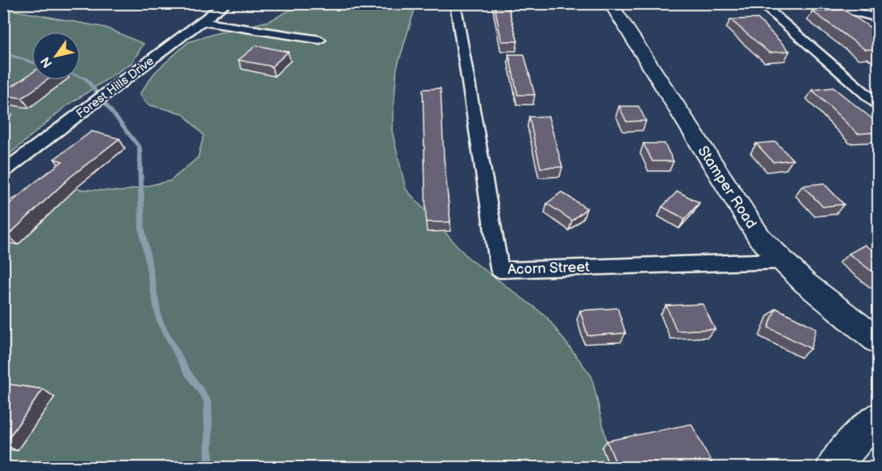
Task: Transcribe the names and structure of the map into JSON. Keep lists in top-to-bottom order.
{
  "streets": {
    "street": ["Forest Hills Drive", "Stamper Road", "Acorn Street"]
  },
  "crossings": [
    ["Stamper Road", "Acorn Street"]
  ],
  "north": "bottom left"
}
